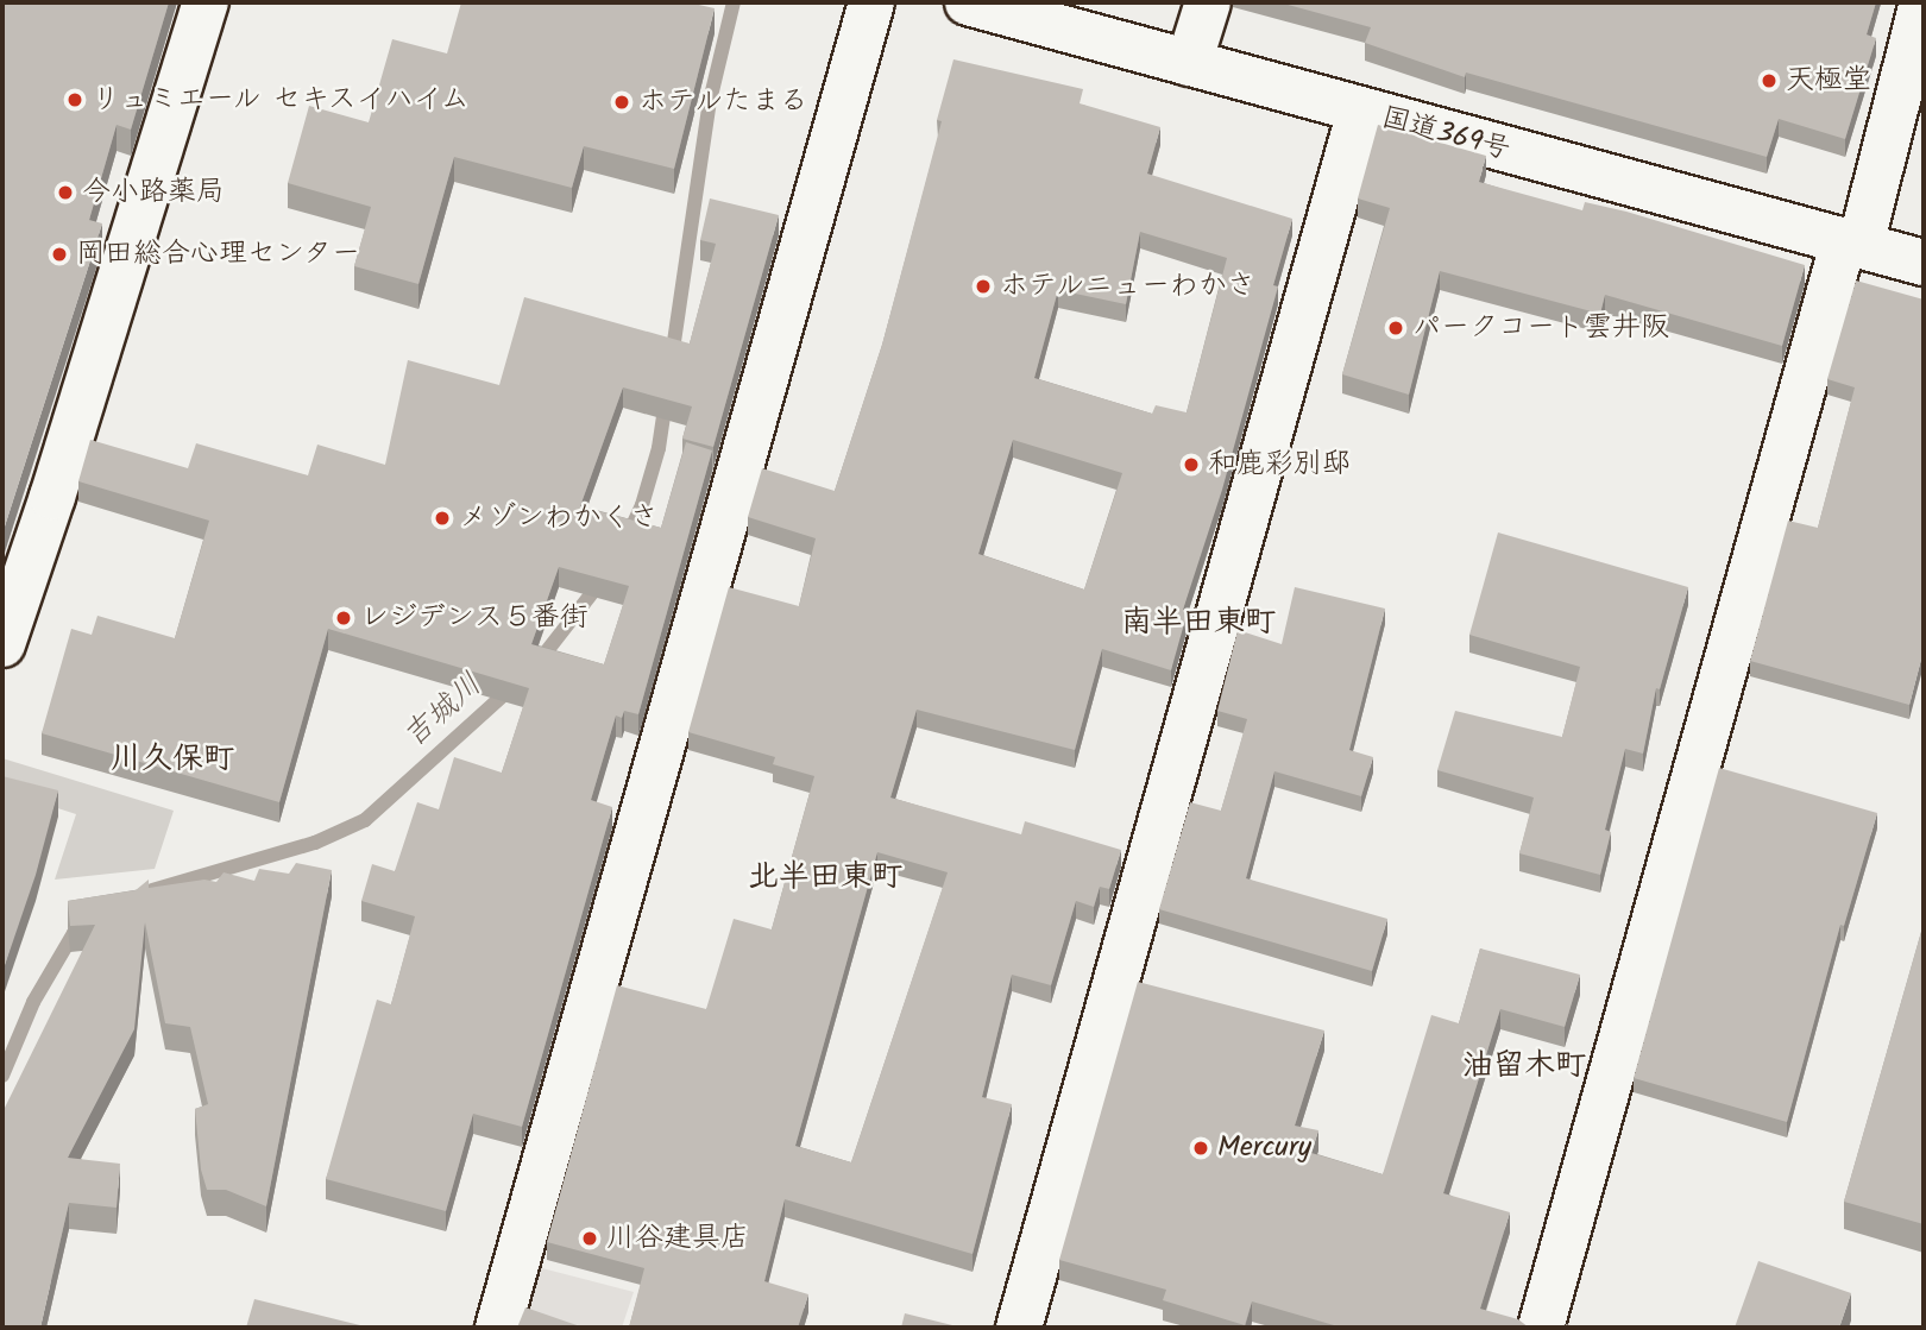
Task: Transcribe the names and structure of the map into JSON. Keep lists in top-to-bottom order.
{
  "streets": {
    "main road": ["国道369号"]
  },
  "districts": [
    "南半田東町",
    "川久保町",
    "北半田東町",
    "油留木町"
  ],
  "water": ["吉城川"],
  "places": [
    "天極堂",
    "リュミエール セキスイハイム",
    "ホテルたまる",
    "今小路薬局",
    "岡田総合心理センター",
    "ホテルニューわかさ",
    "パークコート雲井阪",
    "和鹿彩別邸",
    "メゾンわかくさ",
    "レジデンス５番街",
    "Mercury",
    "川谷建具店"
  ]
}
